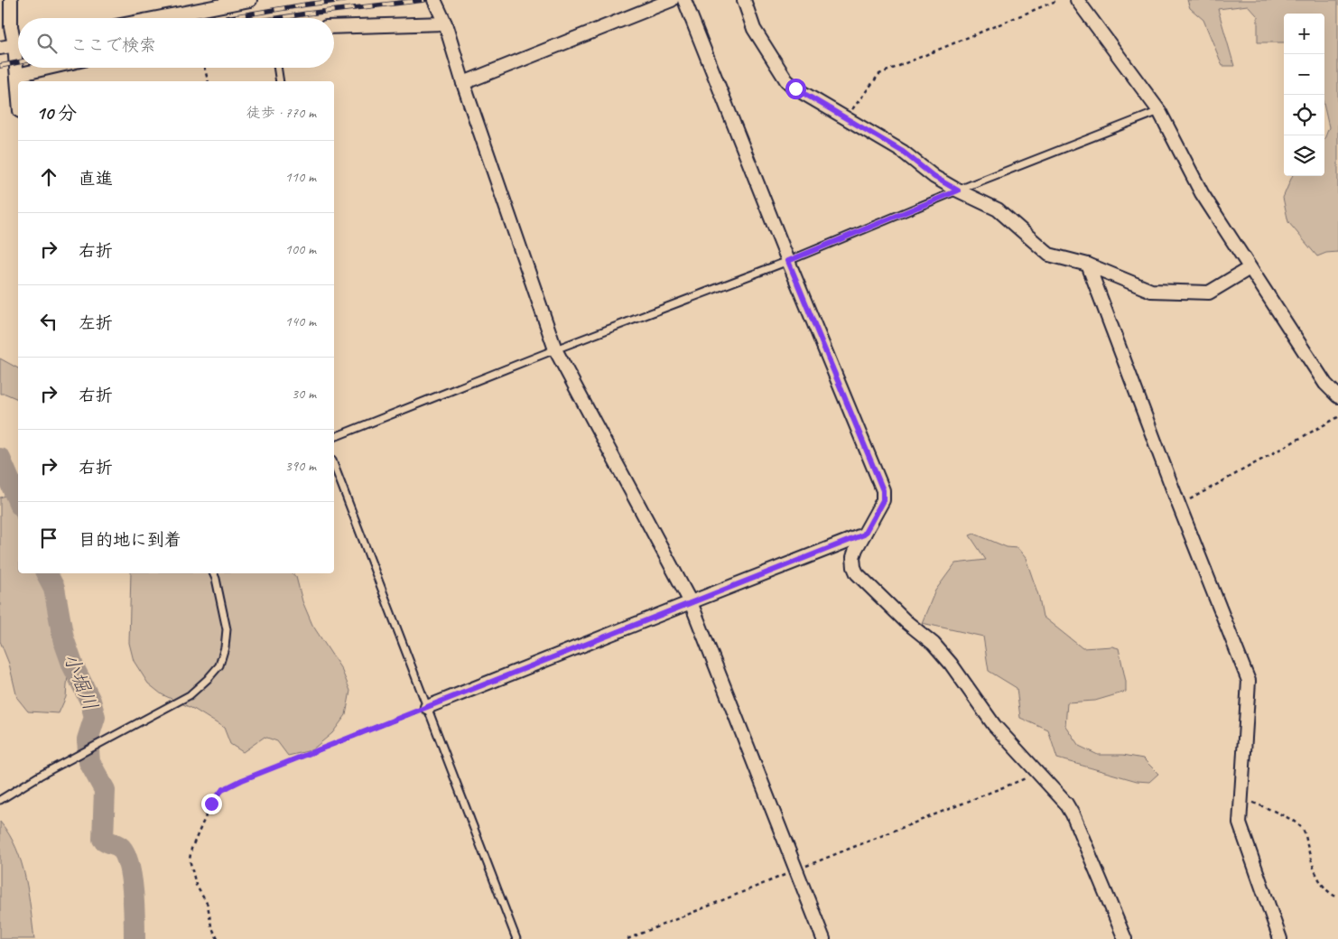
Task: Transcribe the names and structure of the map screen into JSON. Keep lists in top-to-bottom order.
{
  "water": ["小堀川"],
  "page": {
    "map_buttons": ["+", "−"],
    "search": "ここで検索",
    "heading": ["10 分", "徒歩 · 770 m"],
    "list": [
      ["直進", "110 m"],
      ["右折", "100 m"],
      ["左折", "140 m"],
      ["右折", "30 m"],
      ["右折", "390 m"],
      "目的地に到着"
    ]
  }
}
